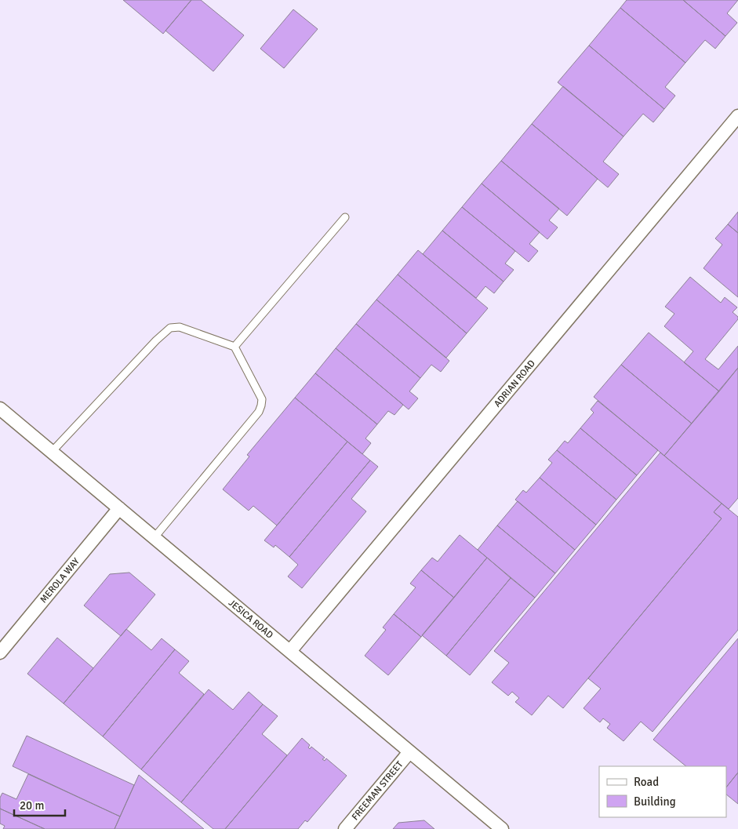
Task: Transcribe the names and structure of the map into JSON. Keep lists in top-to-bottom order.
{
  "streets": {
    "street": [
      "ADRIAN ROAD",
      "MEROLA WAY",
      "JESICA ROAD",
      "FREEMAN STREET"
    ]
  },
  "crossings": [
    ["ADRIAN ROAD", "JESICA ROAD"],
    ["MEROLA WAY", "JESICA ROAD"],
    ["JESICA ROAD", "FREEMAN STREET"]
  ],
  "legend": ["Road", "Building"],
  "scale_bar": "20 m"
}
